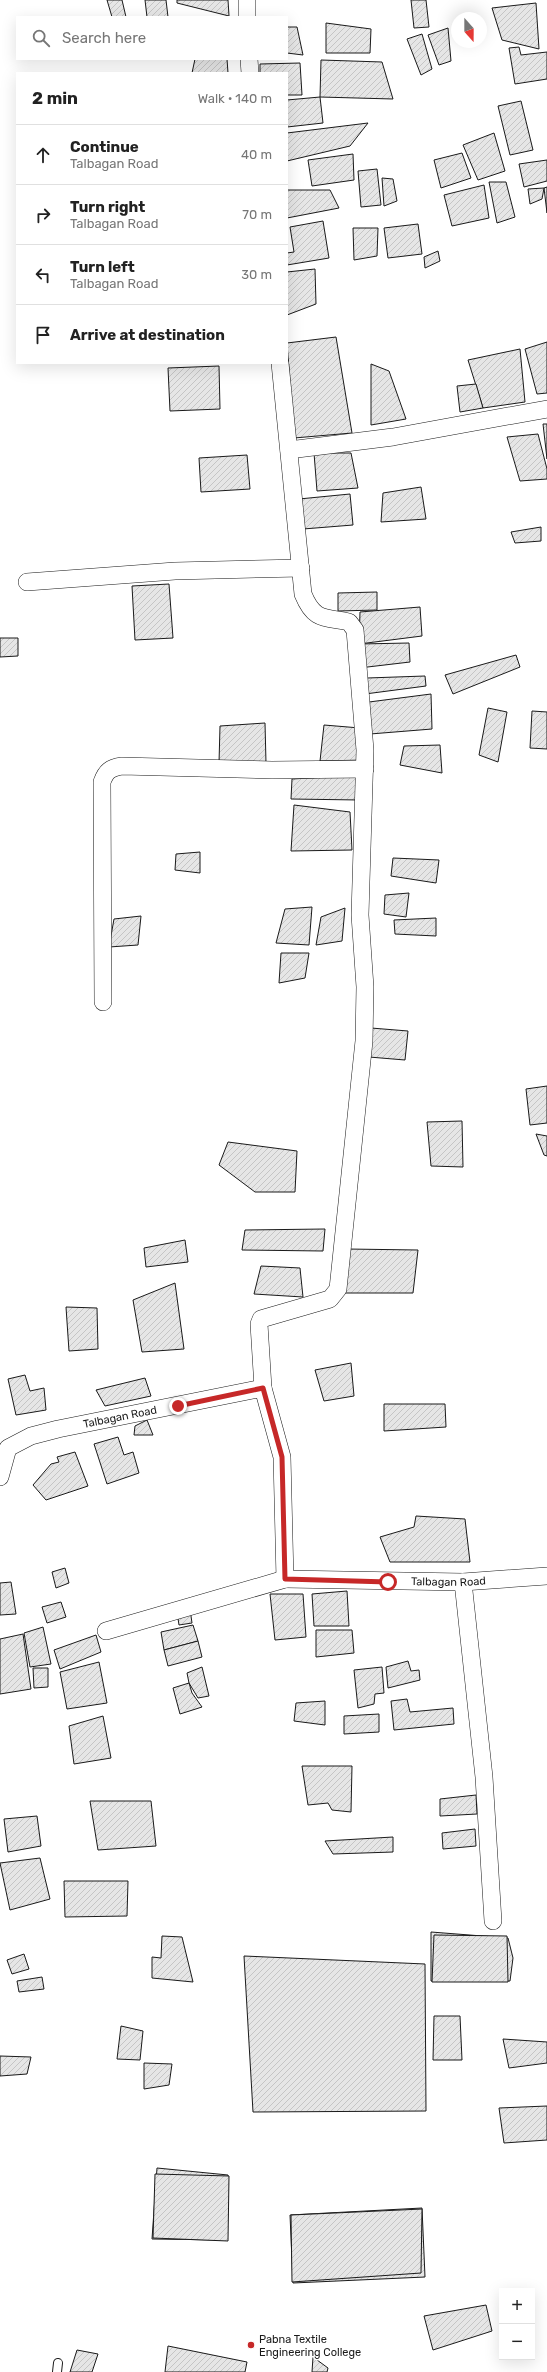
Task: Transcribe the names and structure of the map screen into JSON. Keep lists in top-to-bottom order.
{
  "streets": {
    "street": ["Talbagan Road"]
  },
  "places": ["Pabna Textile Engineering College"],
  "north": "bottom",
  "page": {
    "search": "Search here",
    "heading": ["2 min", "Walk · 140 m"],
    "list": [
      ["Continue", "Talbagan Road", "40 m"],
      ["Turn right", "Talbagan Road", "70 m"],
      ["Turn left", "Talbagan Road", "30 m"],
      "Arrive at destination"
    ],
    "map_buttons": ["+", "−"]
  }
}
